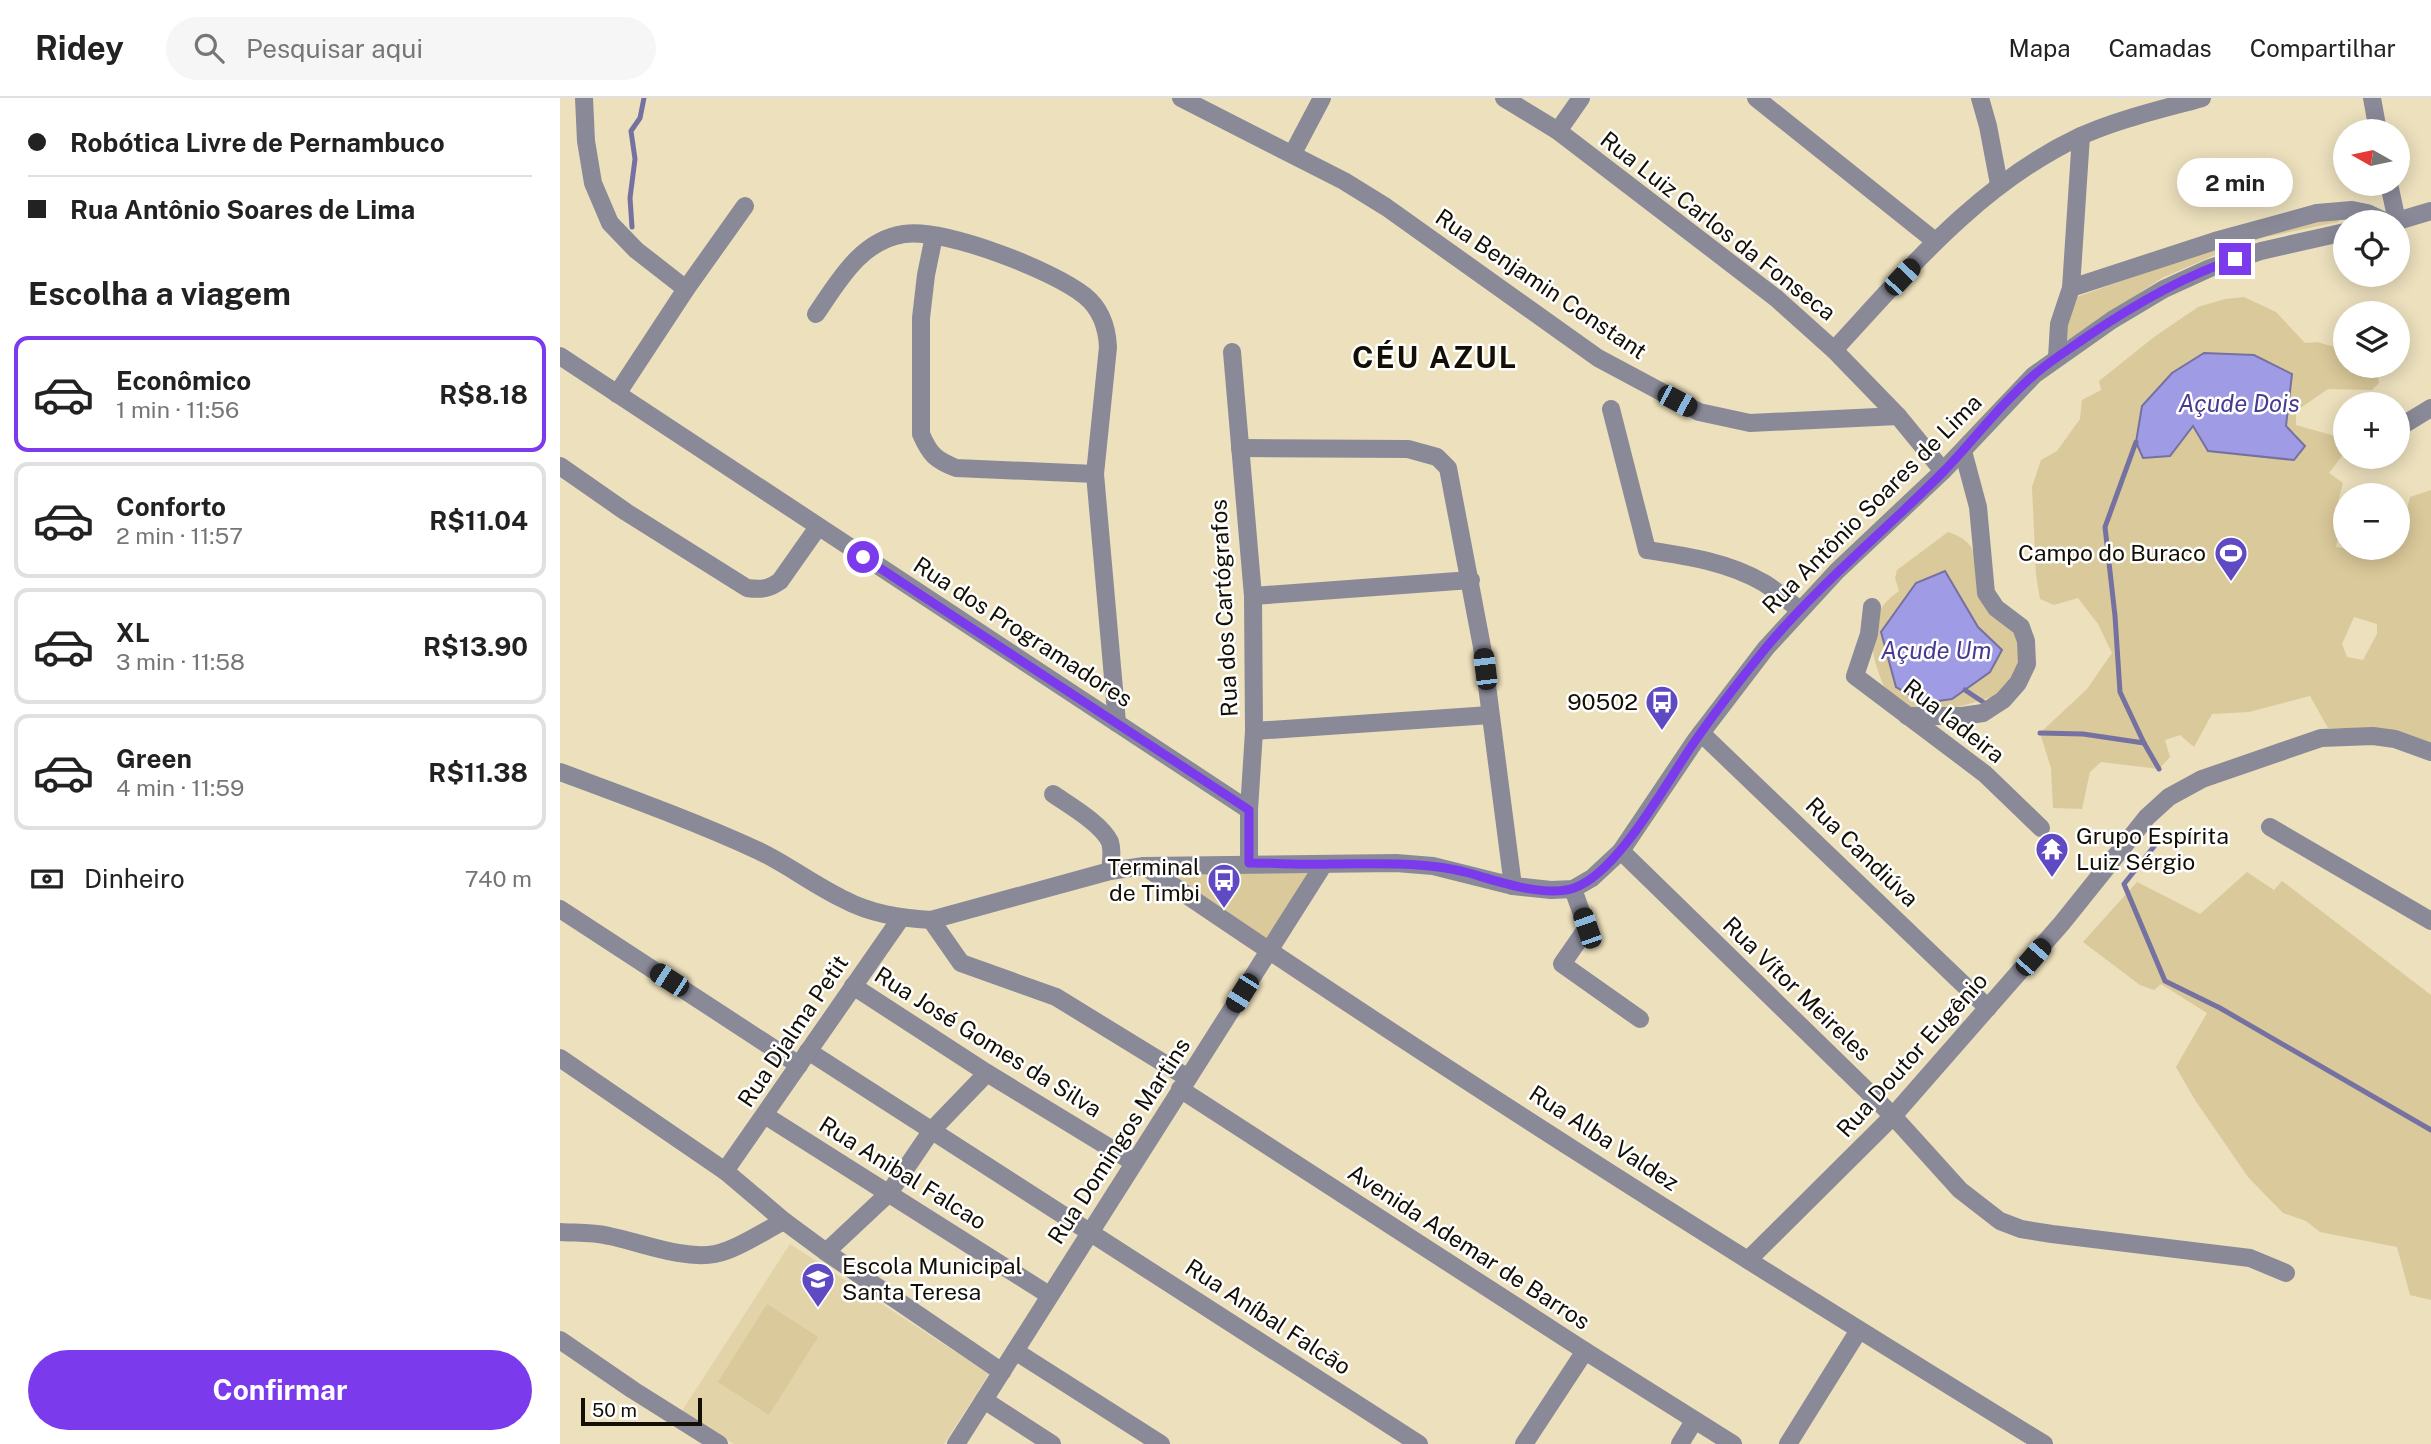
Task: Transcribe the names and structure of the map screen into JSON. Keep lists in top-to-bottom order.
{
  "streets": {
    "street": [
      "Rua Luiz Carlos da Fonseca",
      "Rua Benjamin Constant",
      "Rua Antônio Soares de Lima",
      "Rua dos Cartógrafos",
      "Rua dos Programadores",
      "Rua ladeira",
      "Rua Candiúva",
      "Rua Vítor Meireles",
      "Rua Djalma Petit",
      "Rua José Gomes da Silva",
      "Rua Doutor Eugênio",
      "Rua Alba Valdez",
      "Rua Domingos Martins",
      "Rua Anibal Falcao",
      "Avenida Ademar de Barros",
      "Rua Aníbal Falcão"
    ]
  },
  "crossings": [
    ["Rua Luiz Carlos da Fonseca", "Rua Benjamin Constant"],
    ["Rua Luiz Carlos da Fonseca", "Rua Antônio Soares de Lima"],
    ["Rua Antônio Soares de Lima", "Rua Candiúva"],
    ["Rua Antônio Soares de Lima", "Rua Vítor Meireles"],
    ["Rua dos Cartógrafos", "Rua dos Programadores"],
    ["Rua Candiúva", "Rua Doutor Eugênio"],
    ["Rua Vítor Meireles", "Rua Doutor Eugênio"],
    ["Rua Djalma Petit", "Rua José Gomes da Silva"],
    ["Rua Djalma Petit", "Rua Anibal Falcao"],
    ["Rua Djalma Petit", "Rua Aníbal Falcão"],
    ["Rua José Gomes da Silva", "Rua Domingos Martins"],
    ["Rua Doutor Eugênio", "Rua Alba Valdez"],
    ["Rua Alba Valdez", "Rua Domingos Martins"],
    ["Rua Domingos Martins", "Rua Anibal Falcao"],
    ["Rua Domingos Martins", "Avenida Ademar de Barros"],
    ["Rua Domingos Martins", "Rua Aníbal Falcão"]
  ],
  "districts": ["CÉU AZUL"],
  "water": ["Açude Dois", "Açude Um"],
  "places": {
    "sports": ["Campo do Buraco"],
    "bus stop": ["90502", "Terminal de Timbi"],
    "temple": ["Grupo Espírita Luiz Sérgio"],
    "school or university": ["Escola Municipal Santa Teresa"]
  },
  "scale_bar": "50 m",
  "north": "left",
  "page": {
    "header": "Ridey",
    "search": "Pesquisar aqui",
    "nav": ["Mapa", "Camadas", "Compartilhar"],
    "banner": ["Robótica Livre de Pernambuco", "Rua Antônio Soares de Lima"],
    "map_buttons": ["+", "−"],
    "bubble": "2 min",
    "heading": "Escolha a viagem",
    "list": [
      {
        "name": "Econômico",
        "note": "1 min · 11:56",
        "value": "R$8.18"
      },
      {
        "name": "Conforto",
        "note": "2 min · 11:57",
        "value": "R$11.04"
      },
      {
        "name": "XL",
        "note": "3 min · 11:58",
        "value": "R$13.90"
      },
      {
        "name": "Green",
        "note": "4 min · 11:59",
        "value": "R$11.38"
      }
    ],
    "pay": ["Dinheiro", "740 m"],
    "buttons": "Confirmar",
    "scale": "50 m"
  }
}
